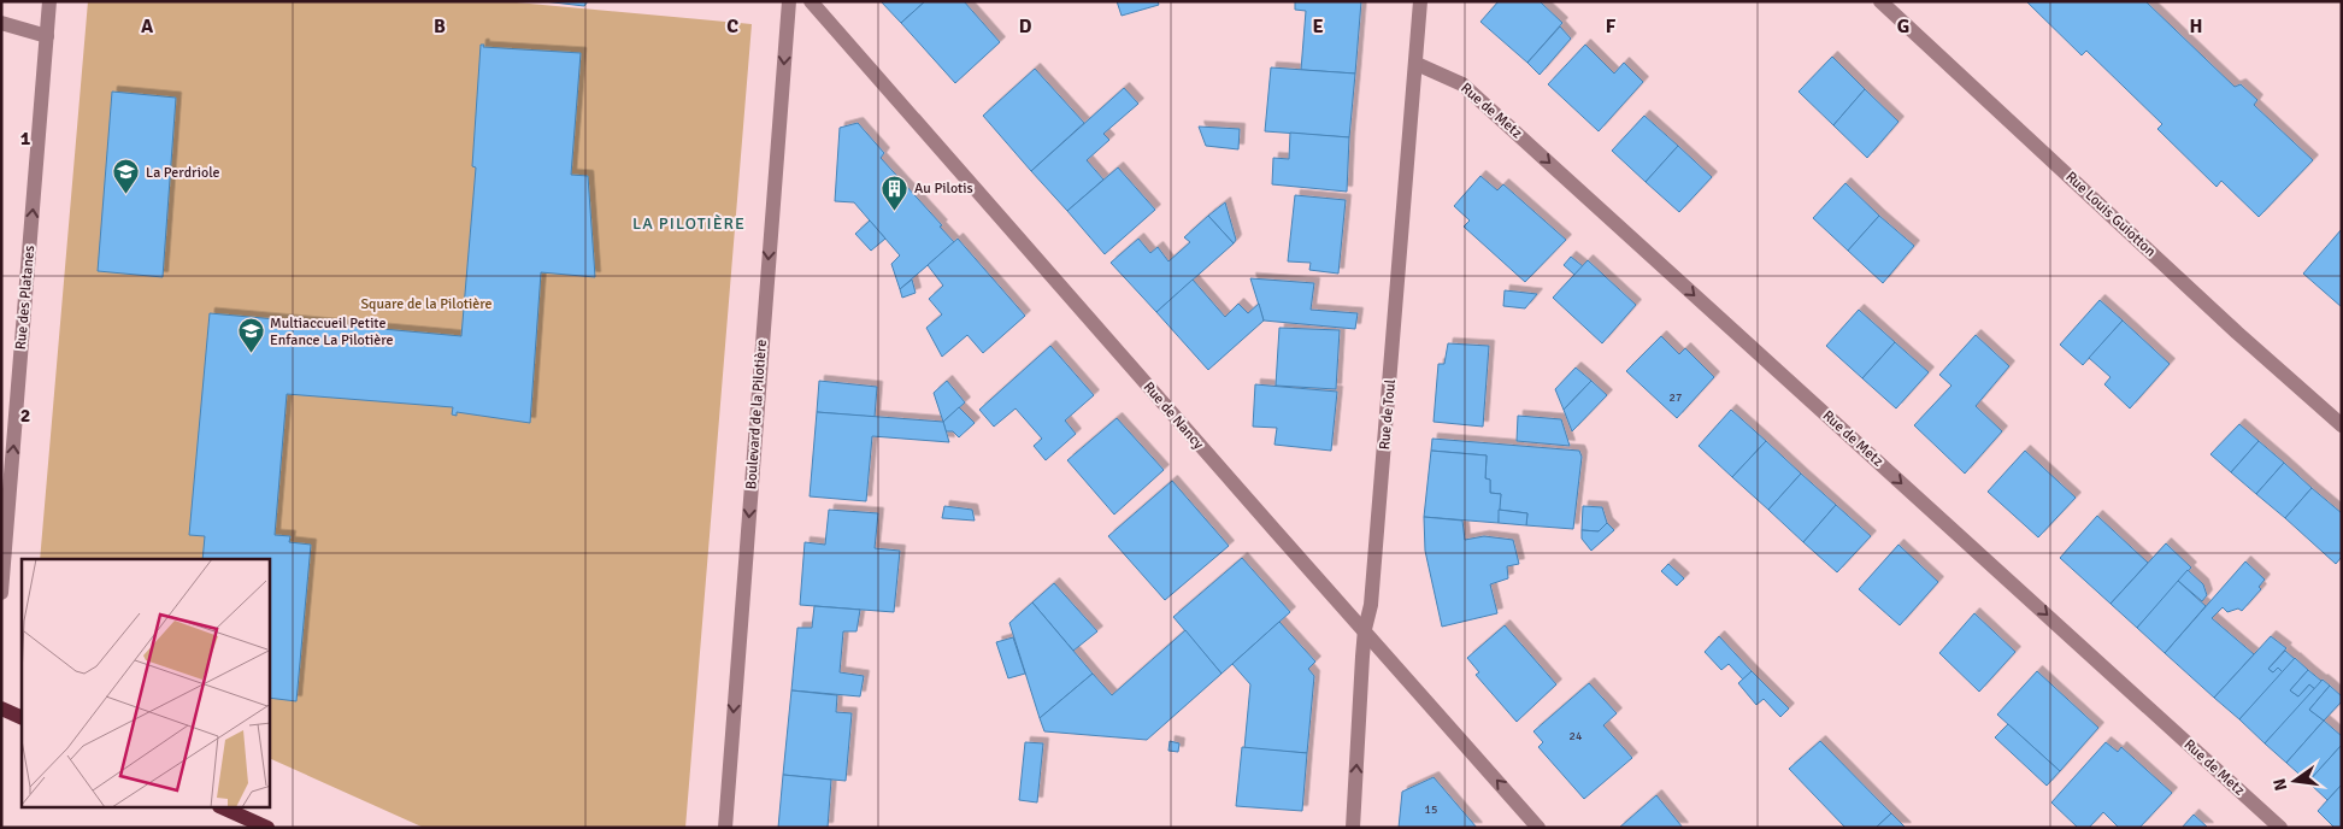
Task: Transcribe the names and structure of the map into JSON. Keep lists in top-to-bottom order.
{
  "streets": {
    "street": [
      "Rue de Metz",
      "Rue Louis Guiotton",
      "Rue des Platanes",
      "Boulevard de la Pilotière",
      "Rue de Toul",
      "Rue de Nancy"
    ]
  },
  "crossings": [
    ["Rue de Metz", "Rue de Toul"],
    ["Rue de Toul", "Rue de Nancy"]
  ],
  "one_way": ["Rue de Metz", "Rue des Platanes", "Boulevard de la Pilotière"],
  "districts": ["LA PILOTIÈRE"],
  "parks": ["Square de la Pilotière"],
  "places": {
    "school or university": ["La Perdriole", "Multiaccueil Petite Enfance La Pilotière"],
    "building": ["Au Pilotis"]
  },
  "house_numbers": ["27", "24", "15"],
  "north": "left",
  "grid": {
    "columns": [
      "A",
      "B",
      "C",
      "D",
      "E",
      "F",
      "G",
      "H"
    ],
    "rows": ["1", "2"]
  }
}
